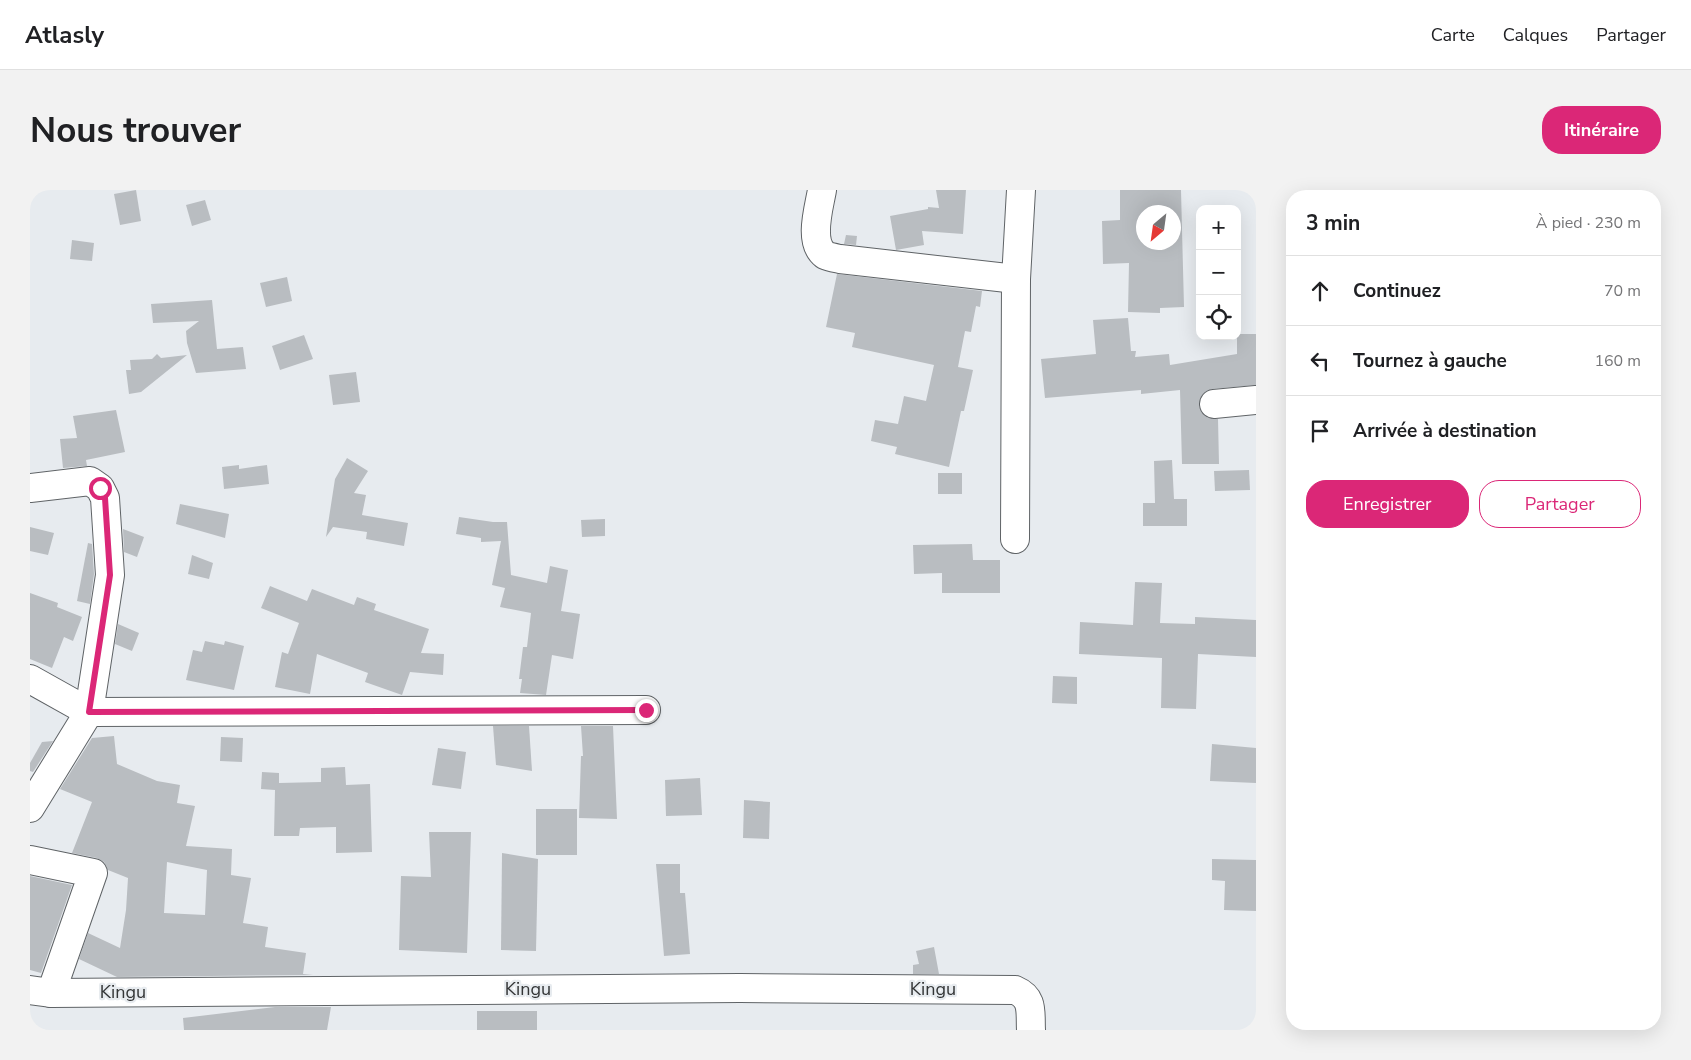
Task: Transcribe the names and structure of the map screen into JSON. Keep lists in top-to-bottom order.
{
  "streets": {
    "street": ["Kingu"]
  },
  "north": "bottom left",
  "page": {
    "header": "Atlasly",
    "nav": ["Carte", "Calques", "Partager"],
    "buttons": [
      "Itinéraire",
      ["Enregistrer", "Partager"]
    ],
    "title": "Nous trouver",
    "heading": ["3 min", "À pied · 230 m"],
    "map_buttons": ["+", "−"],
    "list": [
      ["Continuez", "70 m"],
      ["Tournez à gauche", "160 m"],
      "Arrivée à destination"
    ]
  }
}
